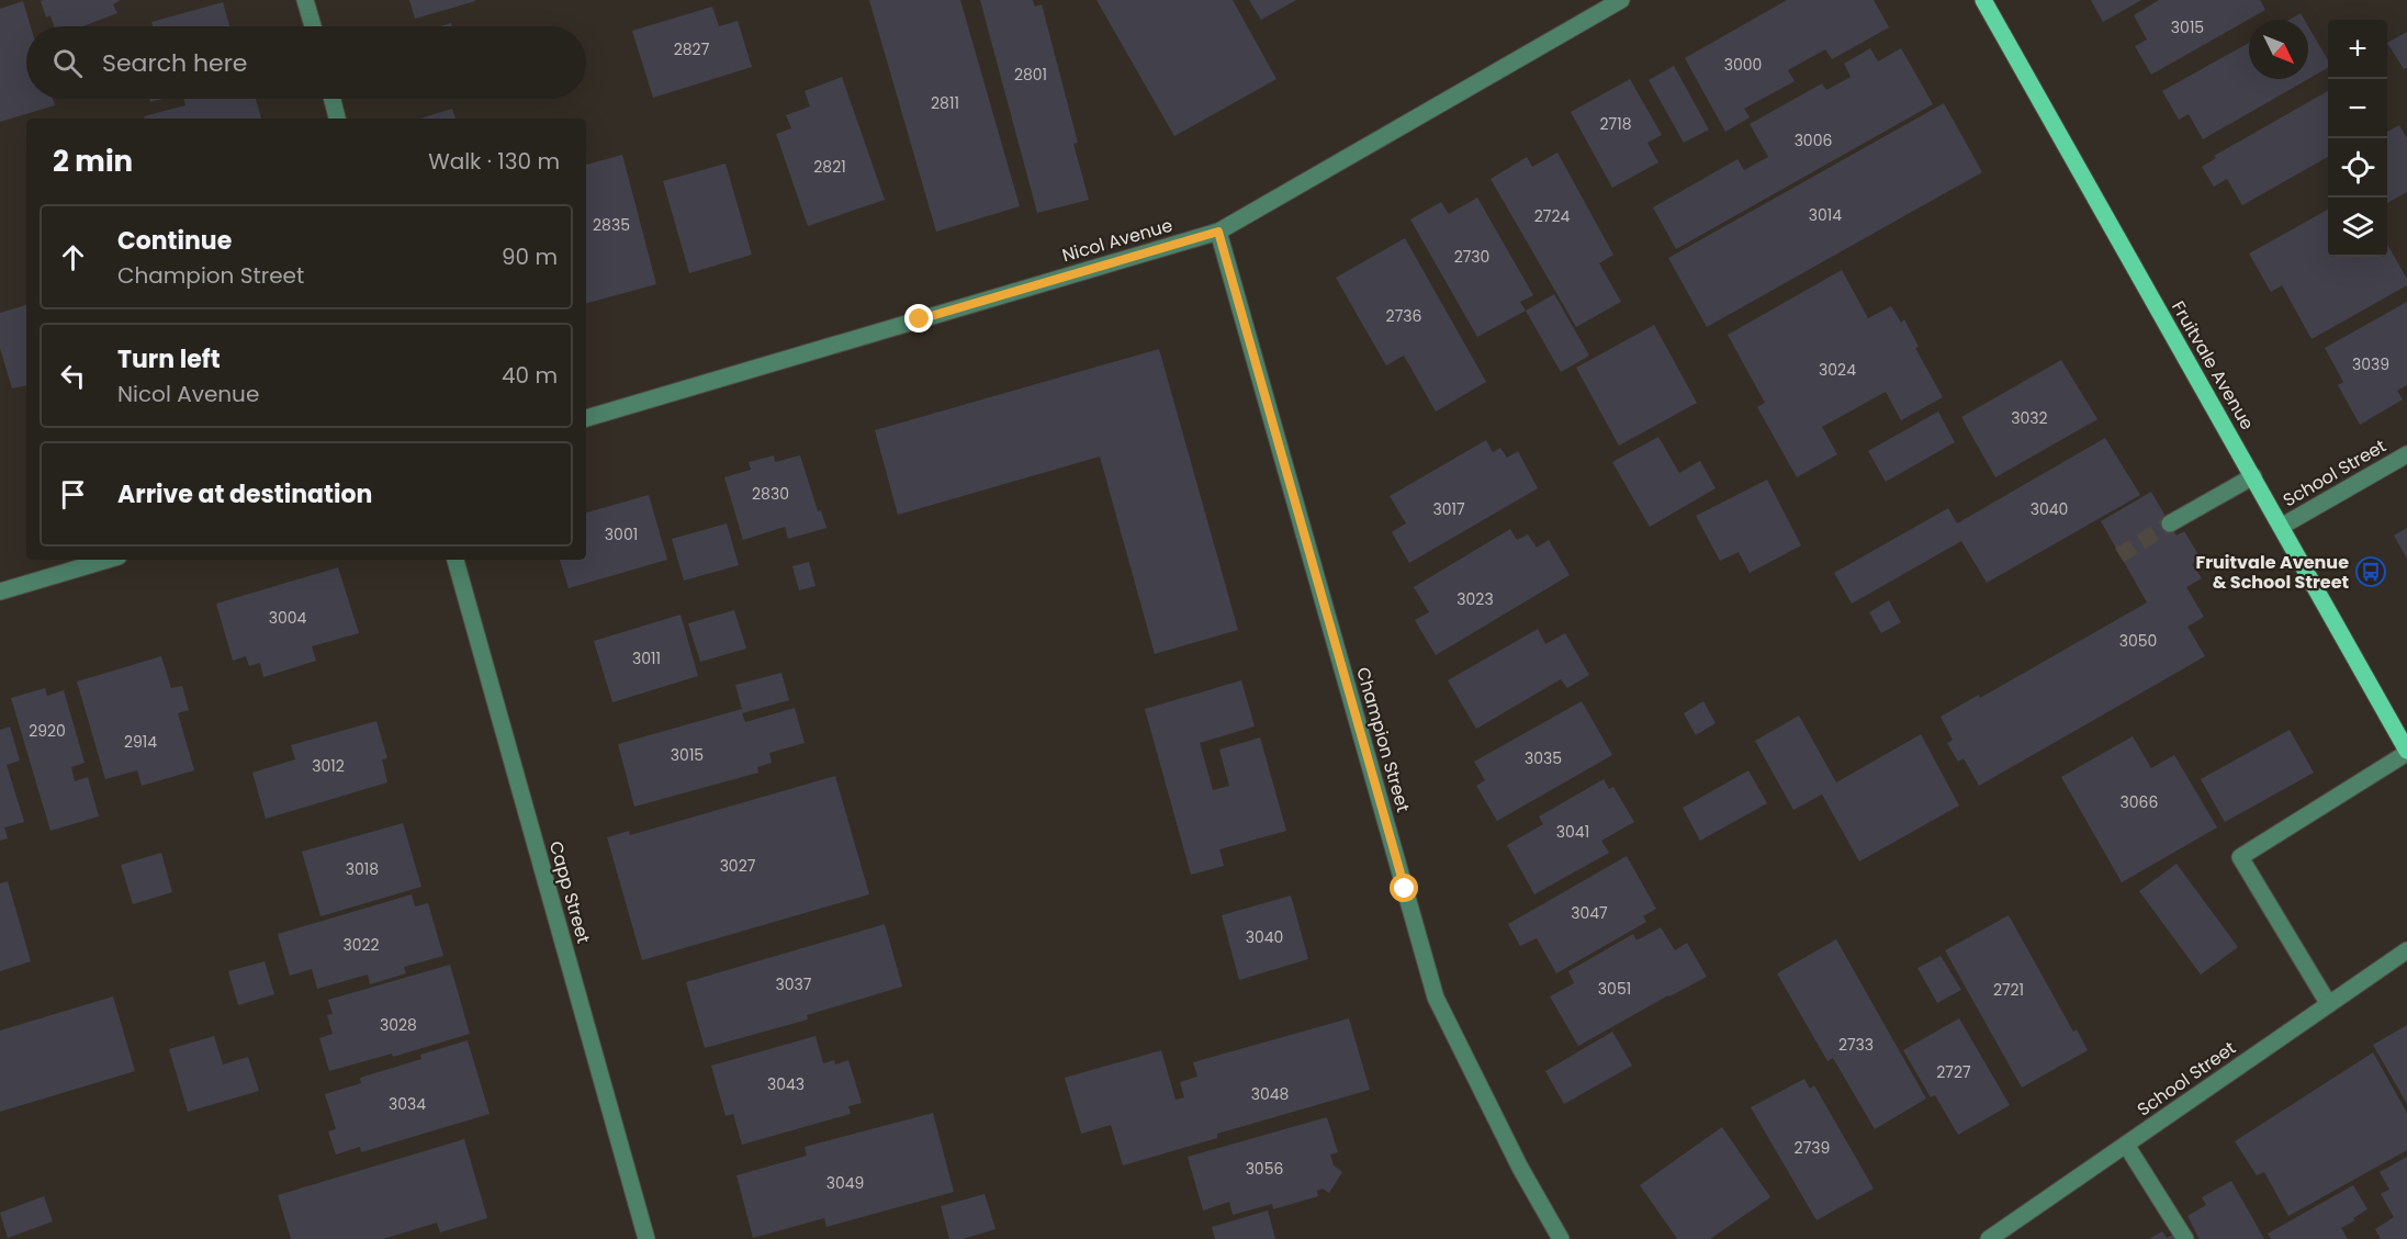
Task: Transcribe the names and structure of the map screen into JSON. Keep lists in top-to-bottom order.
{
  "streets": {
    "main road": ["Fruitvale Avenue"],
    "street": [
      "Nicol Avenue",
      "School Street",
      "Champion Street",
      "Capp Street"
    ]
  },
  "crossings": [
    ["Nicol Avenue", "Champion Street"],
    ["Fruitvale Avenue", "School Street"]
  ],
  "places": {
    "bus stop": ["Fruitvale Avenue & School Street"]
  },
  "house_numbers": [
    "3015",
    "2827",
    "3000",
    "2801",
    "2811",
    "2718",
    "3006",
    "2821",
    "3014",
    "2724",
    "2835",
    "2730",
    "2736",
    "3039",
    "3024",
    "3032",
    "2830",
    "3017",
    "3040",
    "3001",
    "3023",
    "3004",
    "3050",
    "3011",
    "2920",
    "2914",
    "3015",
    "3035",
    "3012",
    "3066",
    "3041",
    "3027",
    "3018",
    "3047",
    "3040",
    "3022",
    "3037",
    "3051",
    "2721",
    "3028",
    "2733",
    "2727",
    "3043",
    "3048",
    "3034",
    "2739",
    "3056",
    "3049"
  ],
  "north": "bottom right",
  "page": {
    "map_buttons": ["+", "−"],
    "search": "Search here",
    "heading": ["2 min", "Walk · 130 m"],
    "list": [
      ["Continue", "Champion Street", "90 m"],
      ["Turn left", "Nicol Avenue", "40 m"],
      "Arrive at destination"
    ]
  }
}
